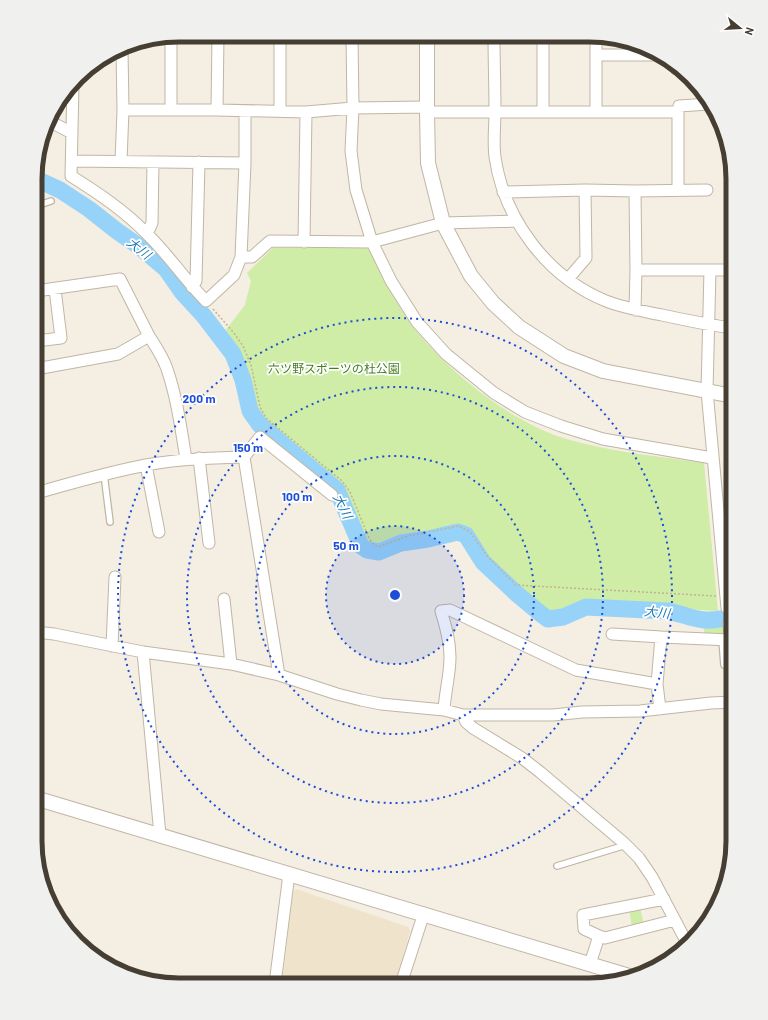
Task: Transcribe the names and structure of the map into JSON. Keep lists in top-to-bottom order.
{
  "water": ["大川"],
  "parks": ["六ツ野スポーツの杜公園"],
  "north": "right",
  "rings": [
    "200 m",
    "150 m",
    "100 m",
    "50 m"
  ]
}
